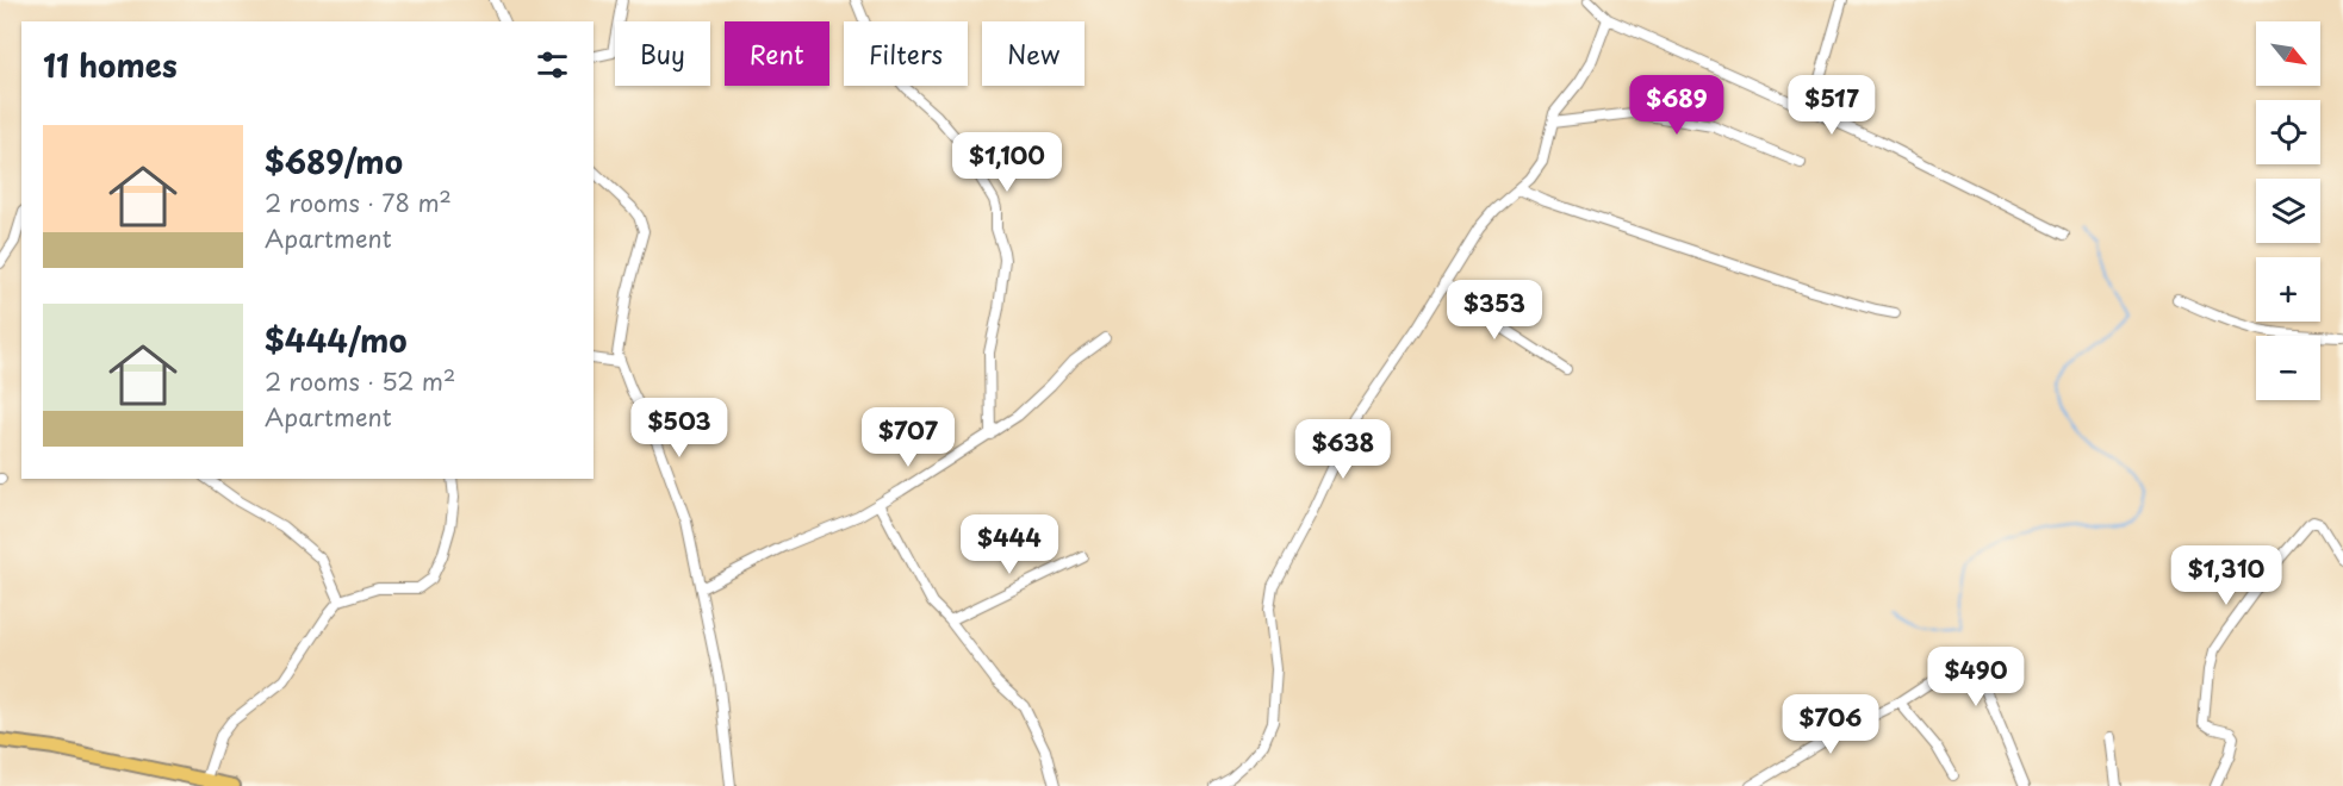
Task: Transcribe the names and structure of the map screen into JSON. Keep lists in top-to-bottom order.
{
  "north": "bottom right",
  "page": {
    "map_buttons": ["+", "−"],
    "chip": [
      "Buy",
      "Rent",
      "Filters",
      "New"
    ],
    "heading": "11 homes",
    "price": [
      "$689",
      "$517",
      "$1,100",
      "$353",
      "$503",
      "$707",
      "$638",
      "$444",
      "$1,310",
      "$490",
      "$706"
    ],
    "list": [
      {
        "name": "$689/mo",
        "note": "2 rooms · 78 m² · Apartment"
      },
      {
        "name": "$444/mo",
        "note": "2 rooms · 52 m² · Apartment"
      }
    ]
  }
}
